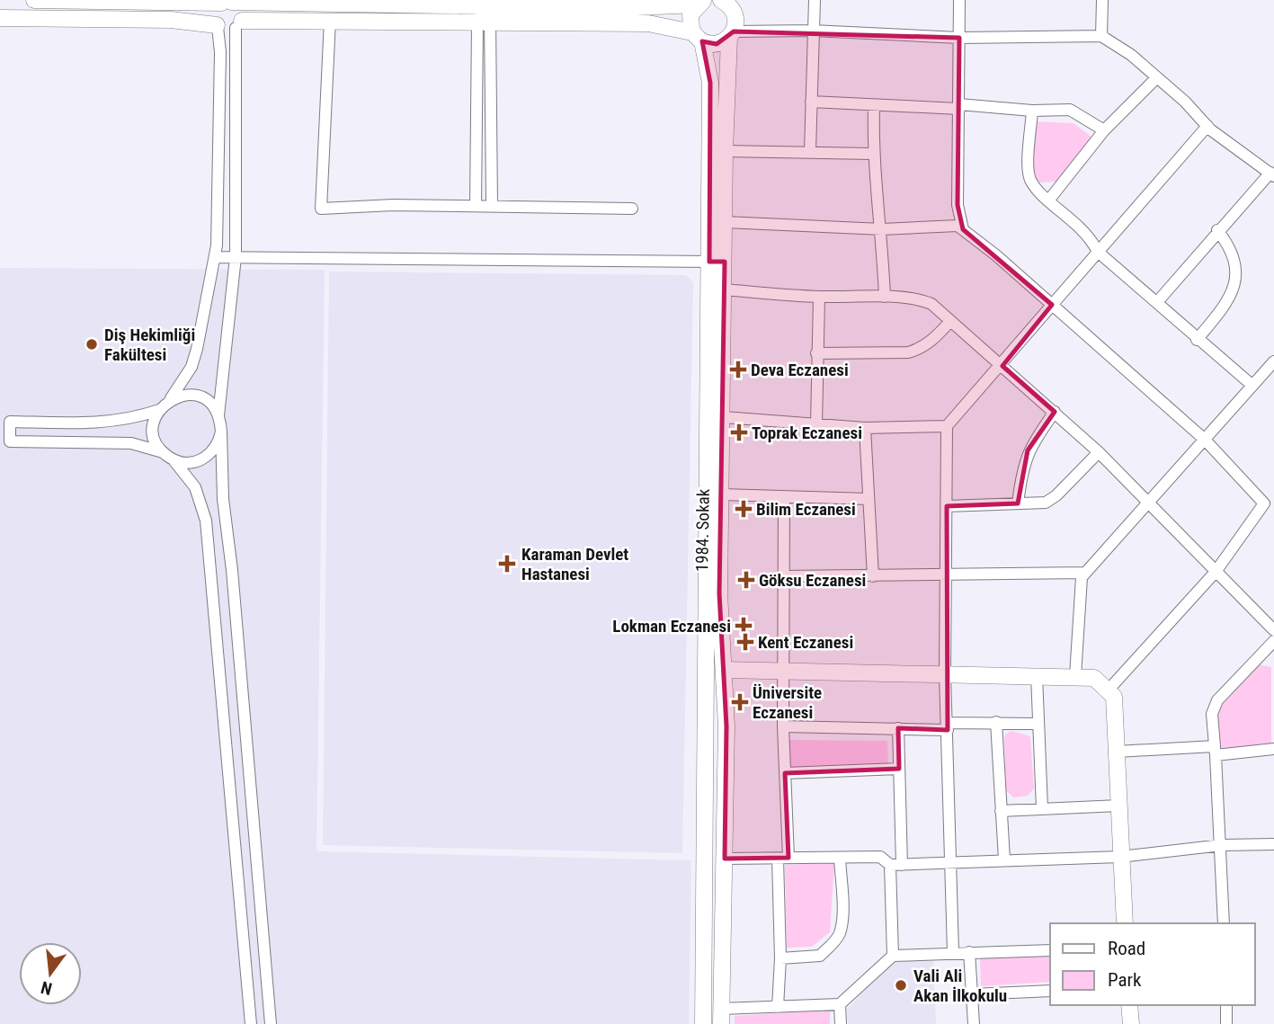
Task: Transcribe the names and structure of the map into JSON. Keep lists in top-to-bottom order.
{
  "streets": {
    "main road": ["1984. Sokak"]
  },
  "places": {
    "other": ["Diş Hekimliği Fakültesi", "Vali Ali Akan İlkokulu"],
    "health": [
      "Deva Eczanesi",
      "Toprak Eczanesi",
      "Bilim Eczanesi",
      "Karaman Devlet Hastanesi",
      "Göksu Eczanesi",
      "Lokman Eczanesi",
      "Kent Eczanesi",
      "Üniversite Eczanesi"
    ]
  },
  "legend": ["Road", "Park"],
  "north": "bottom"
}
